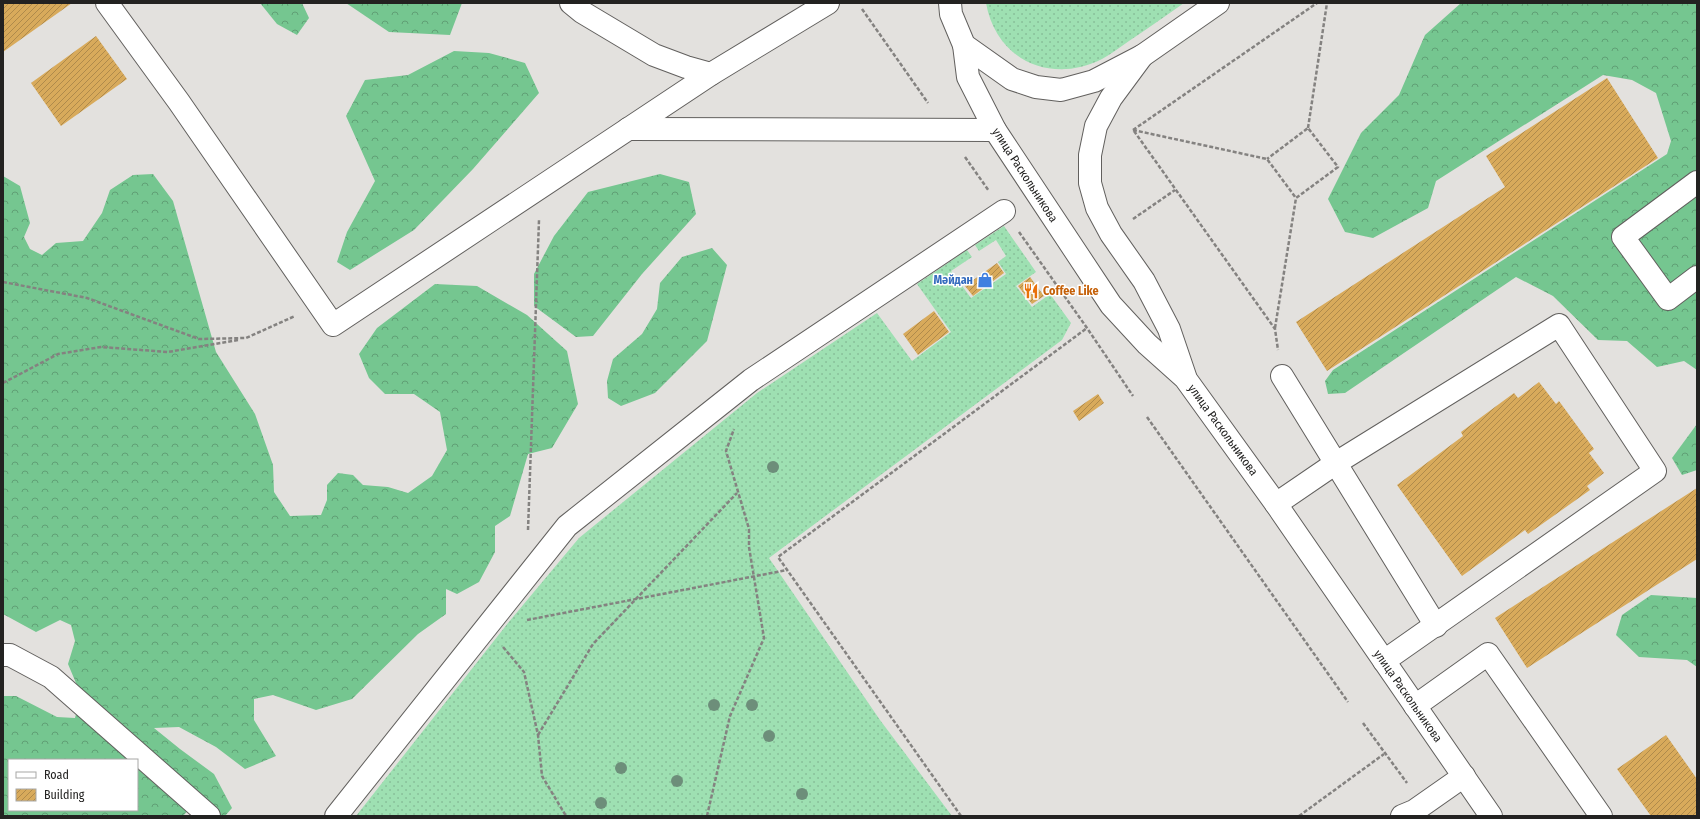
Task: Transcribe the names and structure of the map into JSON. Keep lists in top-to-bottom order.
{
  "streets": {
    "street": ["улица Раскольникова"]
  },
  "places": {
    "shop": ["Мәйдан"],
    "restaurant": ["Coffee Like"]
  },
  "legend": ["Road", "Building"]
}
